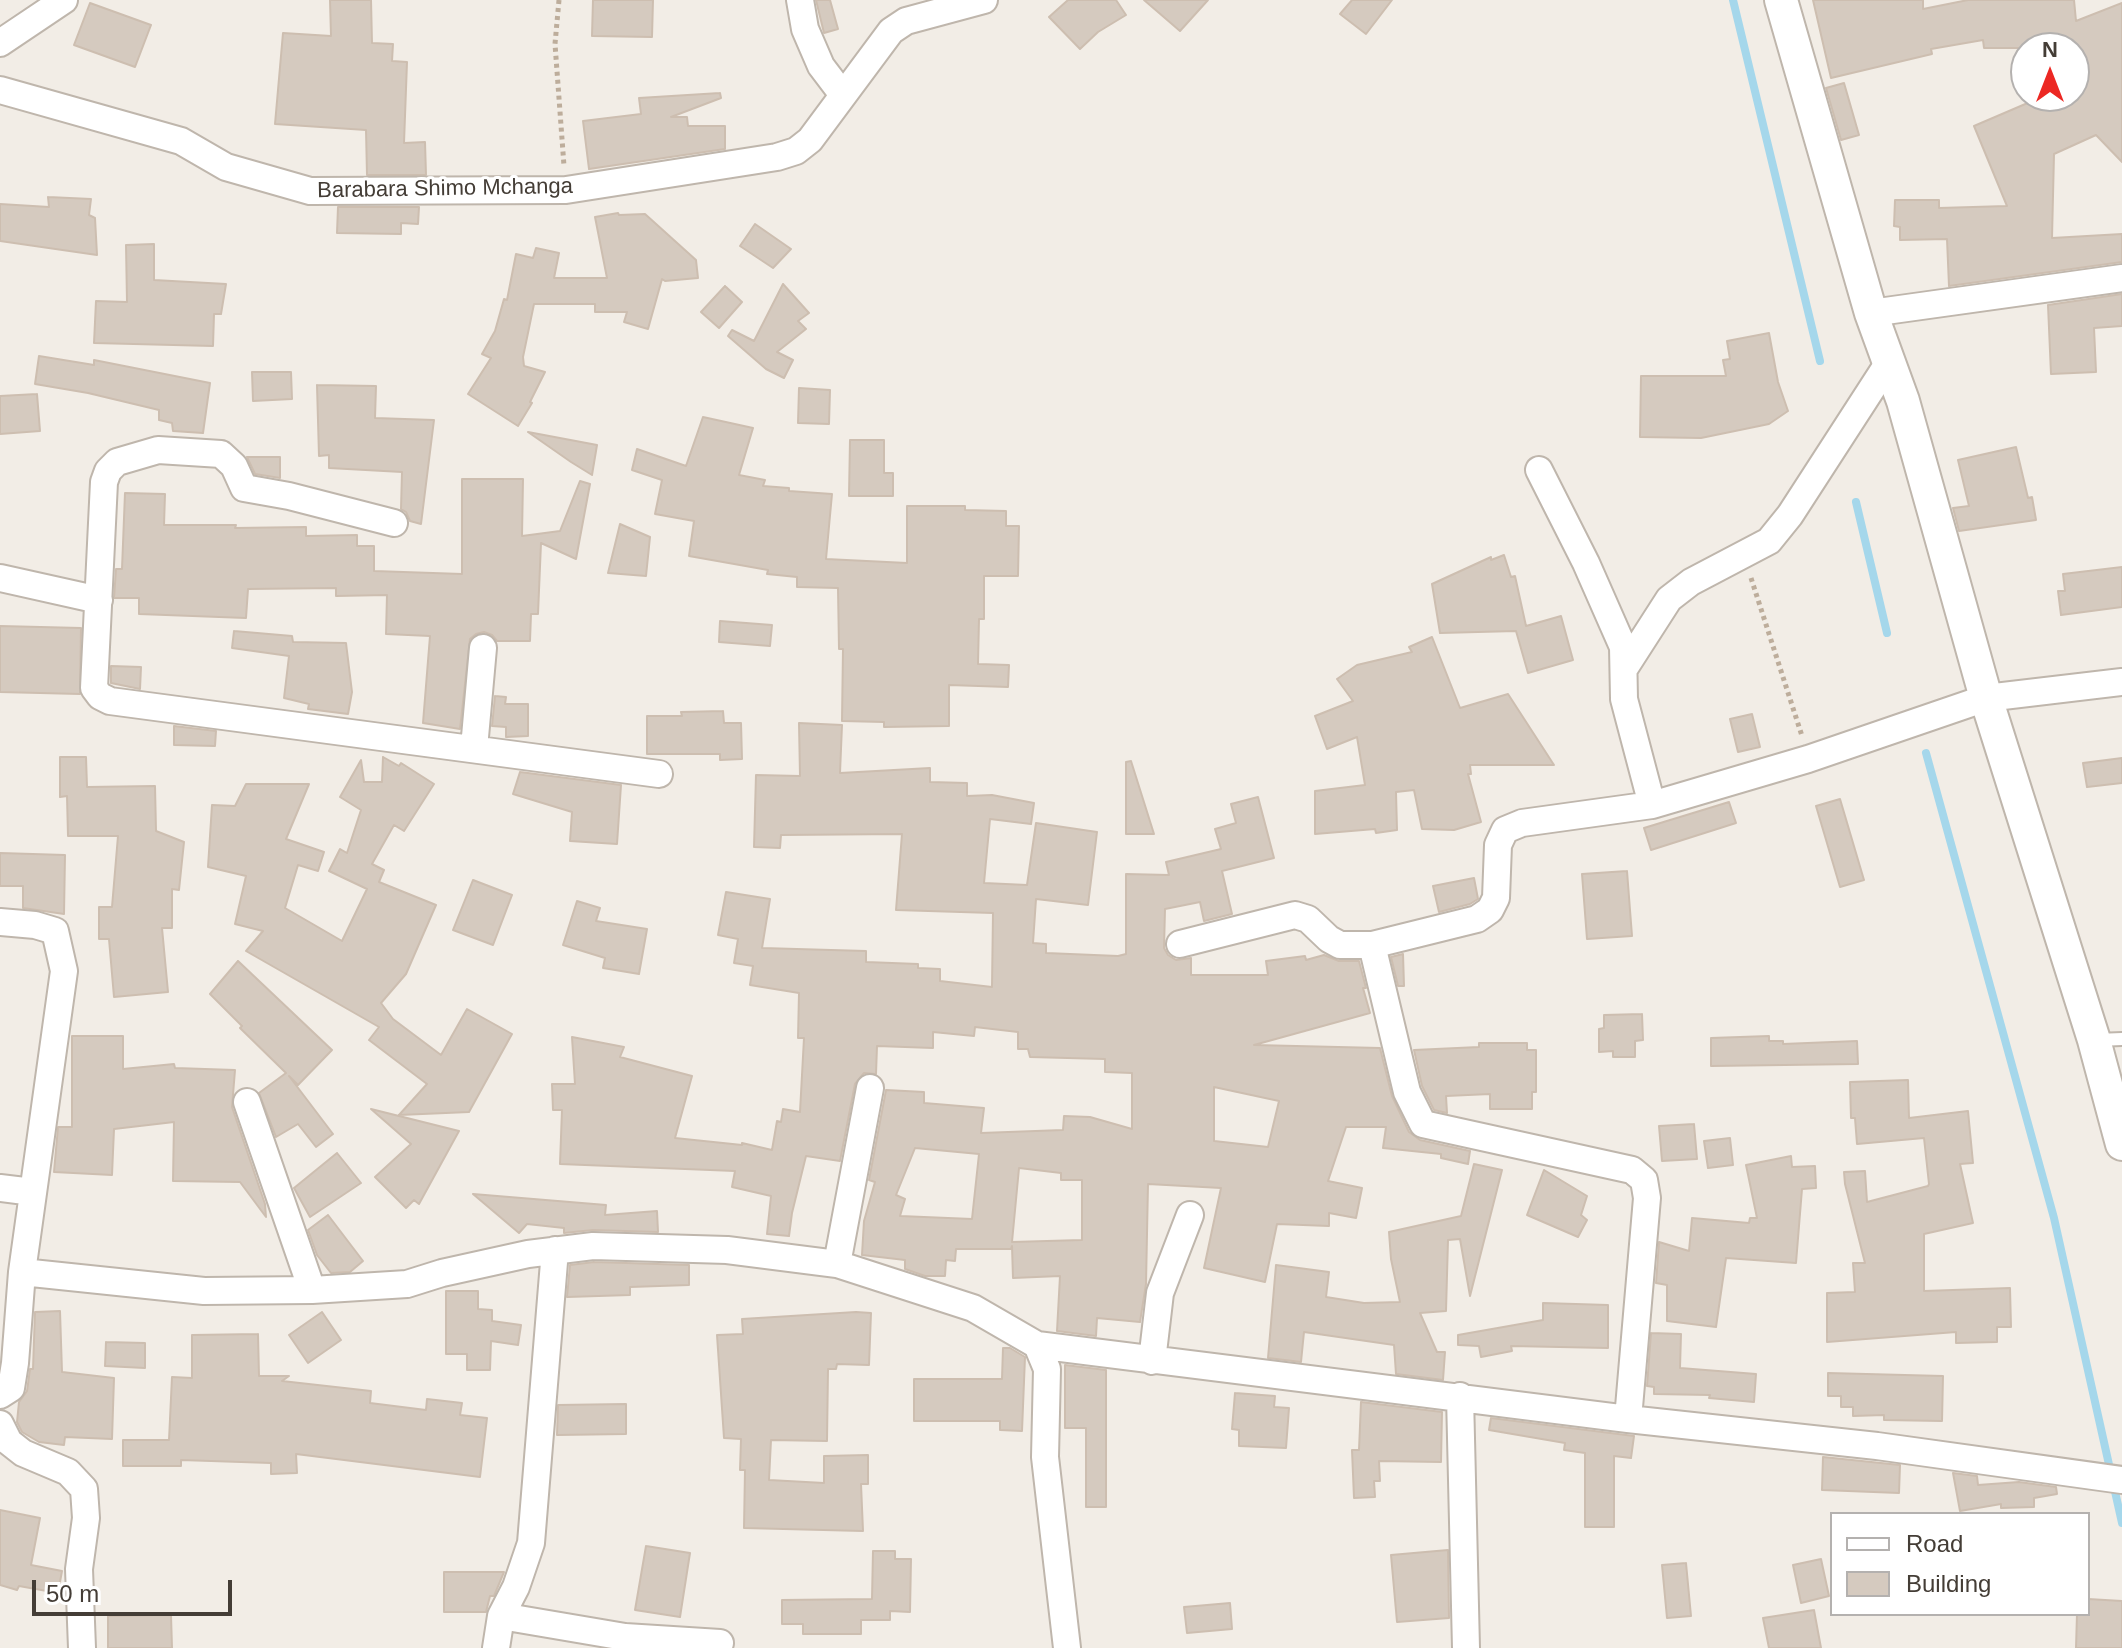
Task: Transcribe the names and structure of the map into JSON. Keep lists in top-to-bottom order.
{
  "streets": {
    "street": ["Barabara Shimo Mchanga"]
  },
  "legend": ["Road", "Building"],
  "scale_bar": "50 m",
  "north": "top"
}
